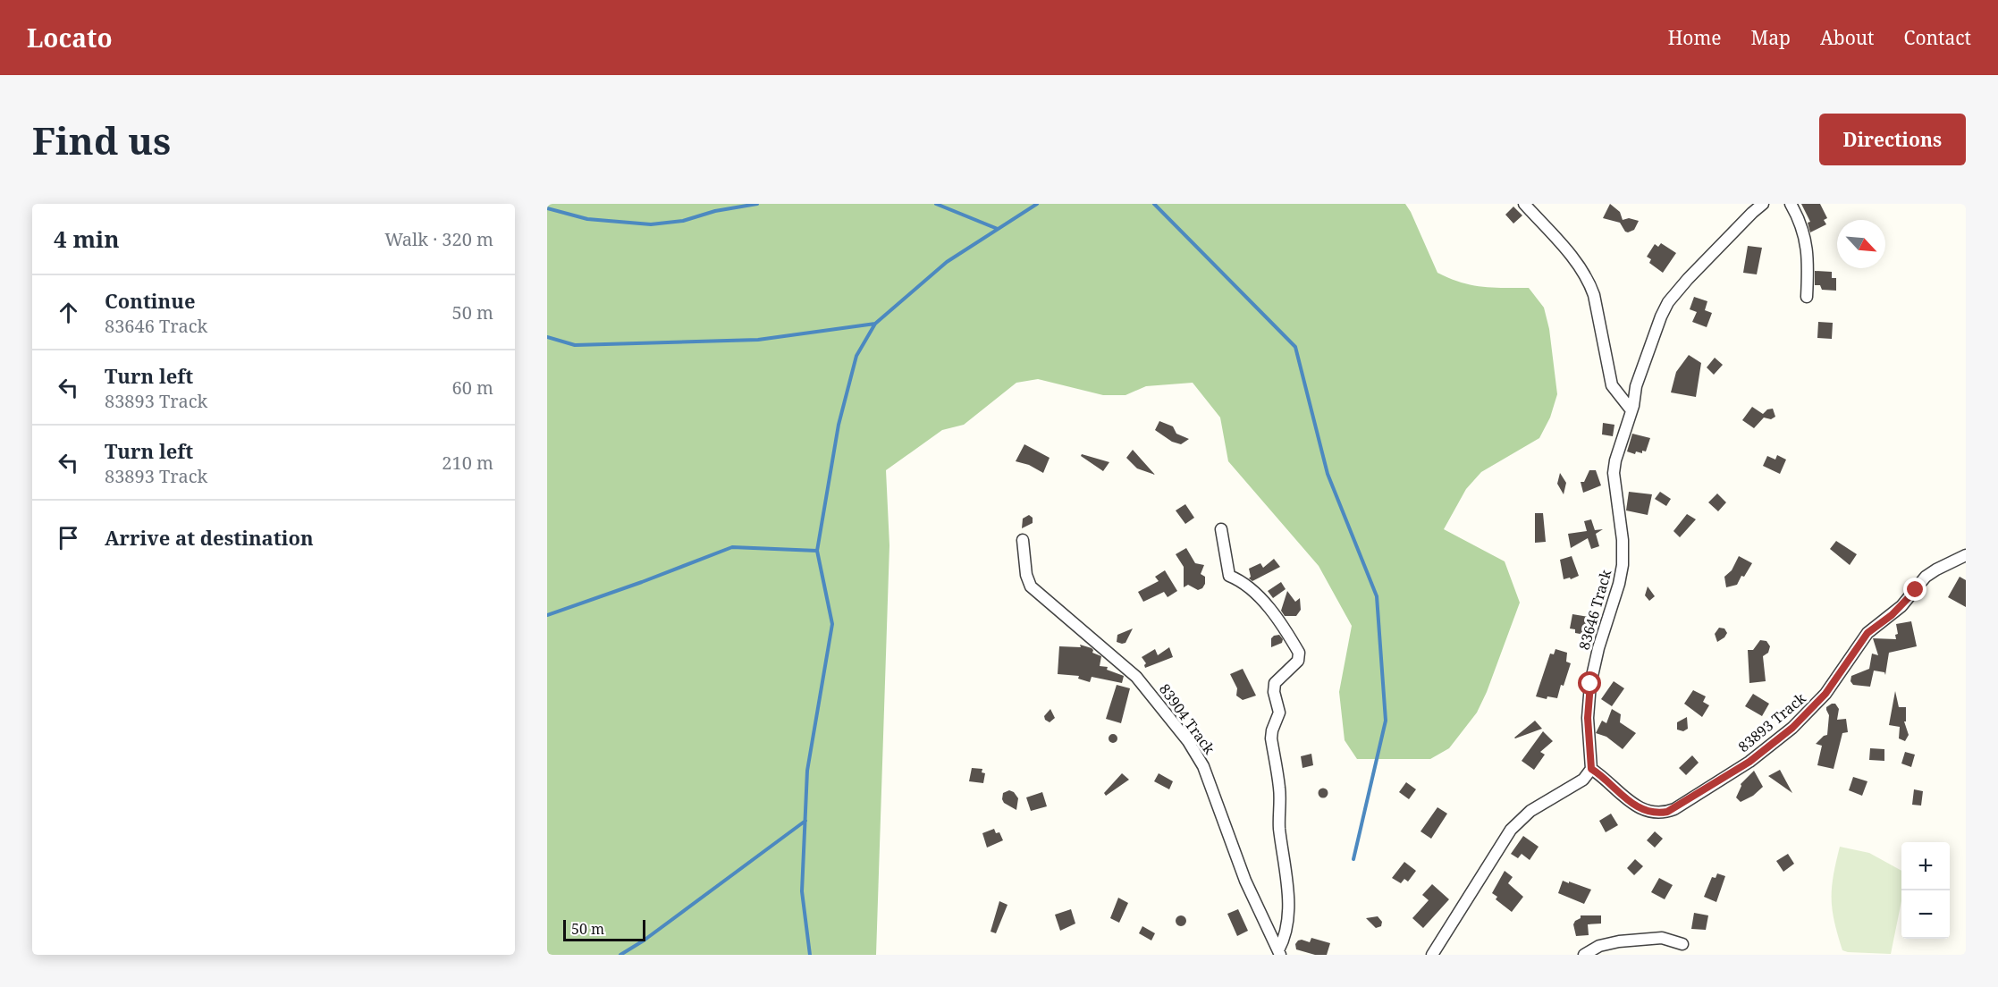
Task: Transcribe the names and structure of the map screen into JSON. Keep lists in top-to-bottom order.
{
  "streets": {
    "street": ["83646 Track", "83904 Track", "83893 Track"]
  },
  "crossings": [
    ["83646 Track", "83893 Track"]
  ],
  "scale_bar": "50 m",
  "north": "bottom right",
  "page": {
    "header": "Locato",
    "nav": [
      "Home",
      "Map",
      "About",
      "Contact"
    ],
    "buttons": "Directions",
    "title": "Find us",
    "heading": ["4 min", "Walk · 320 m"],
    "list": [
      ["Continue", "83646 Track", "50 m"],
      ["Turn left", "83893 Track", "60 m"],
      ["Turn left", "83893 Track", "210 m"],
      "Arrive at destination"
    ],
    "map_buttons": ["+", "−"],
    "scale": "50 m"
  }
}
